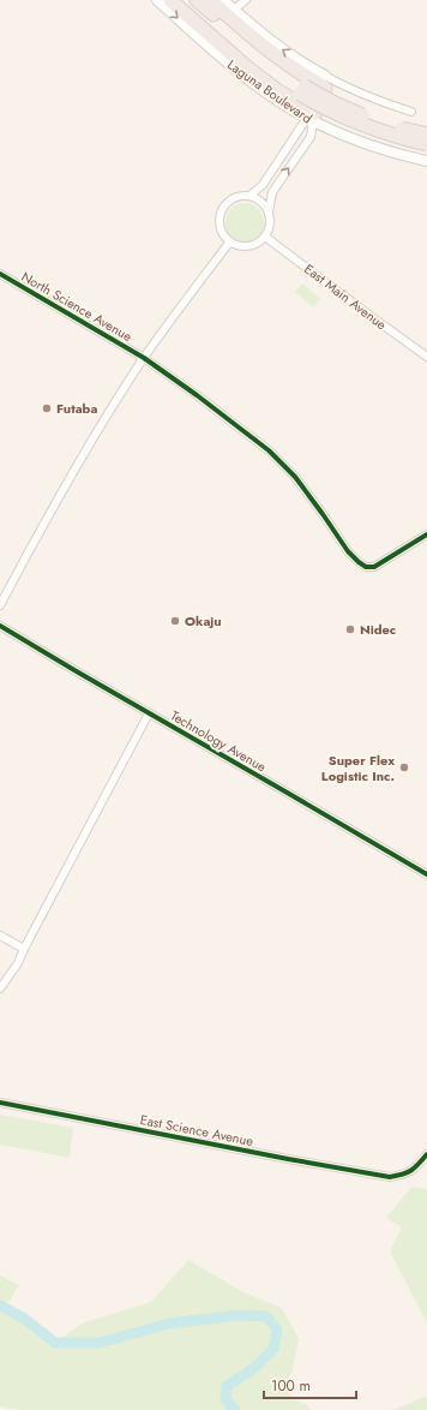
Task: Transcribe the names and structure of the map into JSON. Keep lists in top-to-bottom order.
{
  "streets": {
    "main road": ["Laguna Boulevard"],
    "street": [
      "East Main Avenue",
      "North Science Avenue",
      "Technology Avenue",
      "East Science Avenue"
    ]
  },
  "places": [
    "Futaba",
    "Okaju",
    "Nidec",
    "Super Flex Logistic Inc."
  ],
  "scale_bar": "100 m"
}
